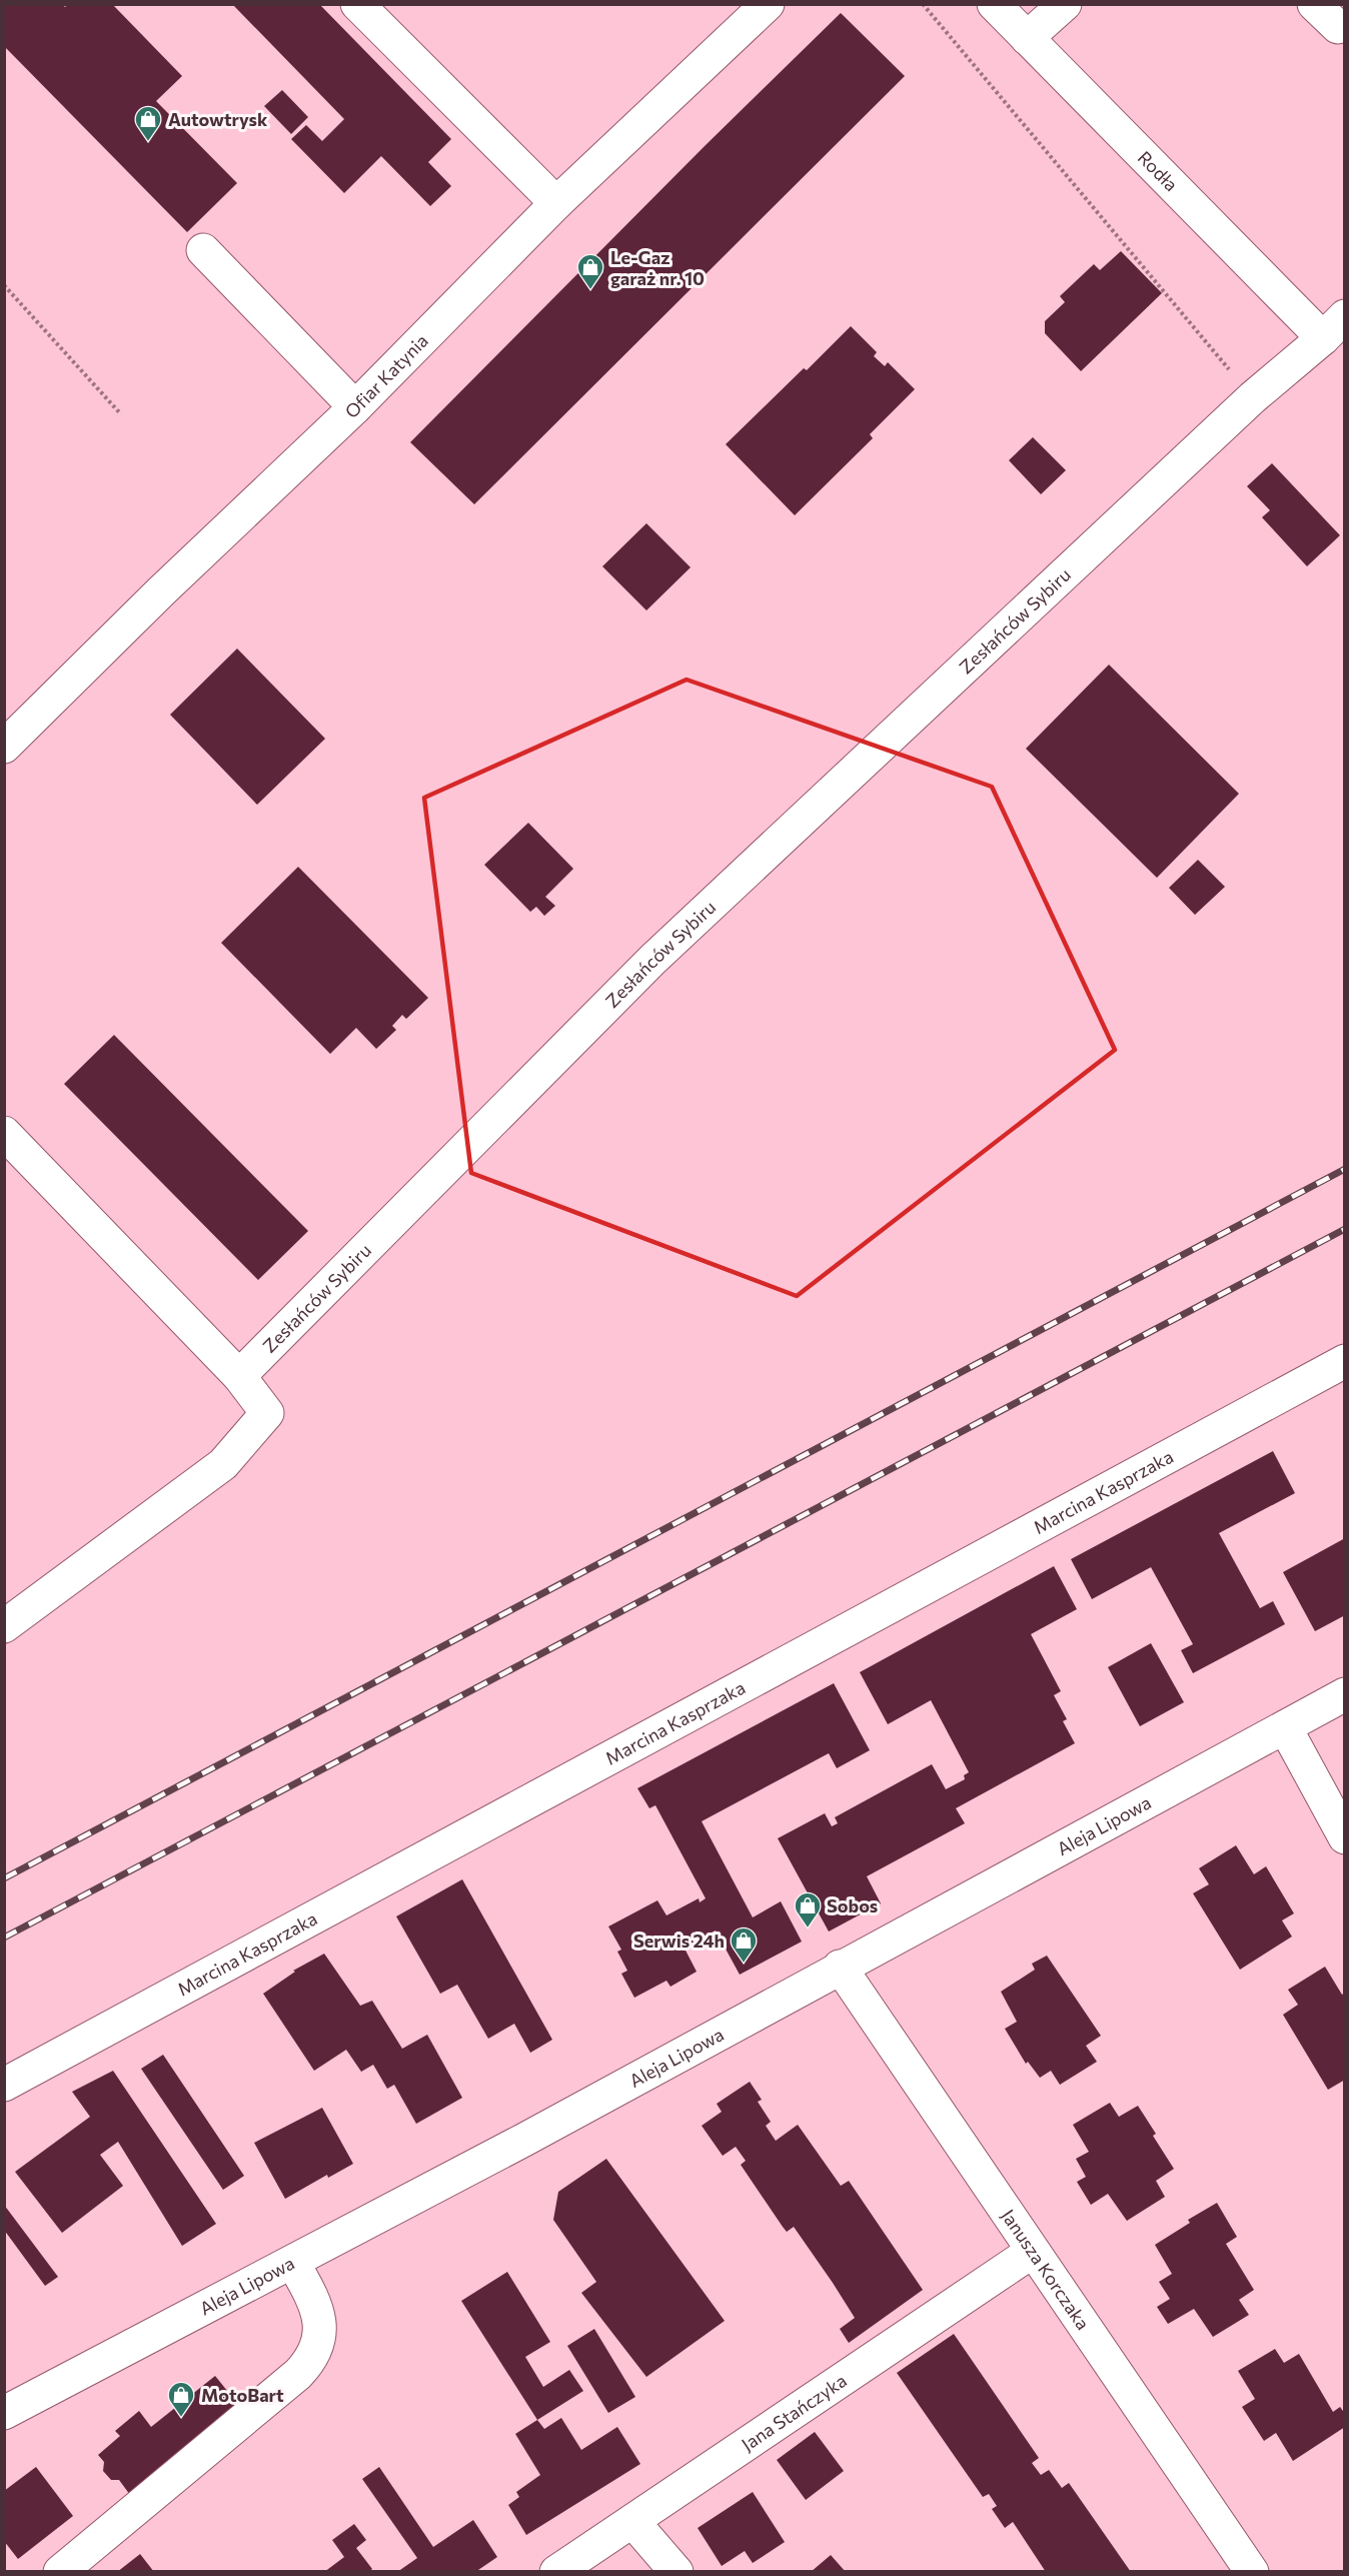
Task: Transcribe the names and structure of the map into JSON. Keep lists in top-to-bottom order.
{
  "streets": {
    "street": [
      "Rodła",
      "Ofiar Katynia",
      "Zesłańców Sybiru",
      "Marcina Kasprzaka",
      "Aleja Lipowa",
      "Janusza Korczaka",
      "Jana Stańczyka"
    ]
  },
  "crossings": [
    ["Rodła", "Zesłańców Sybiru"],
    ["Aleja Lipowa", "Janusza Korczaka"],
    ["Janusza Korczaka", "Jana Stańczyka"]
  ],
  "places": {
    "shop": [
      "Autowtrysk",
      "Le-Gaz garaż nr. 10",
      "Sobos",
      "Serwis 24h",
      "MotoBart"
    ]
  }
}
